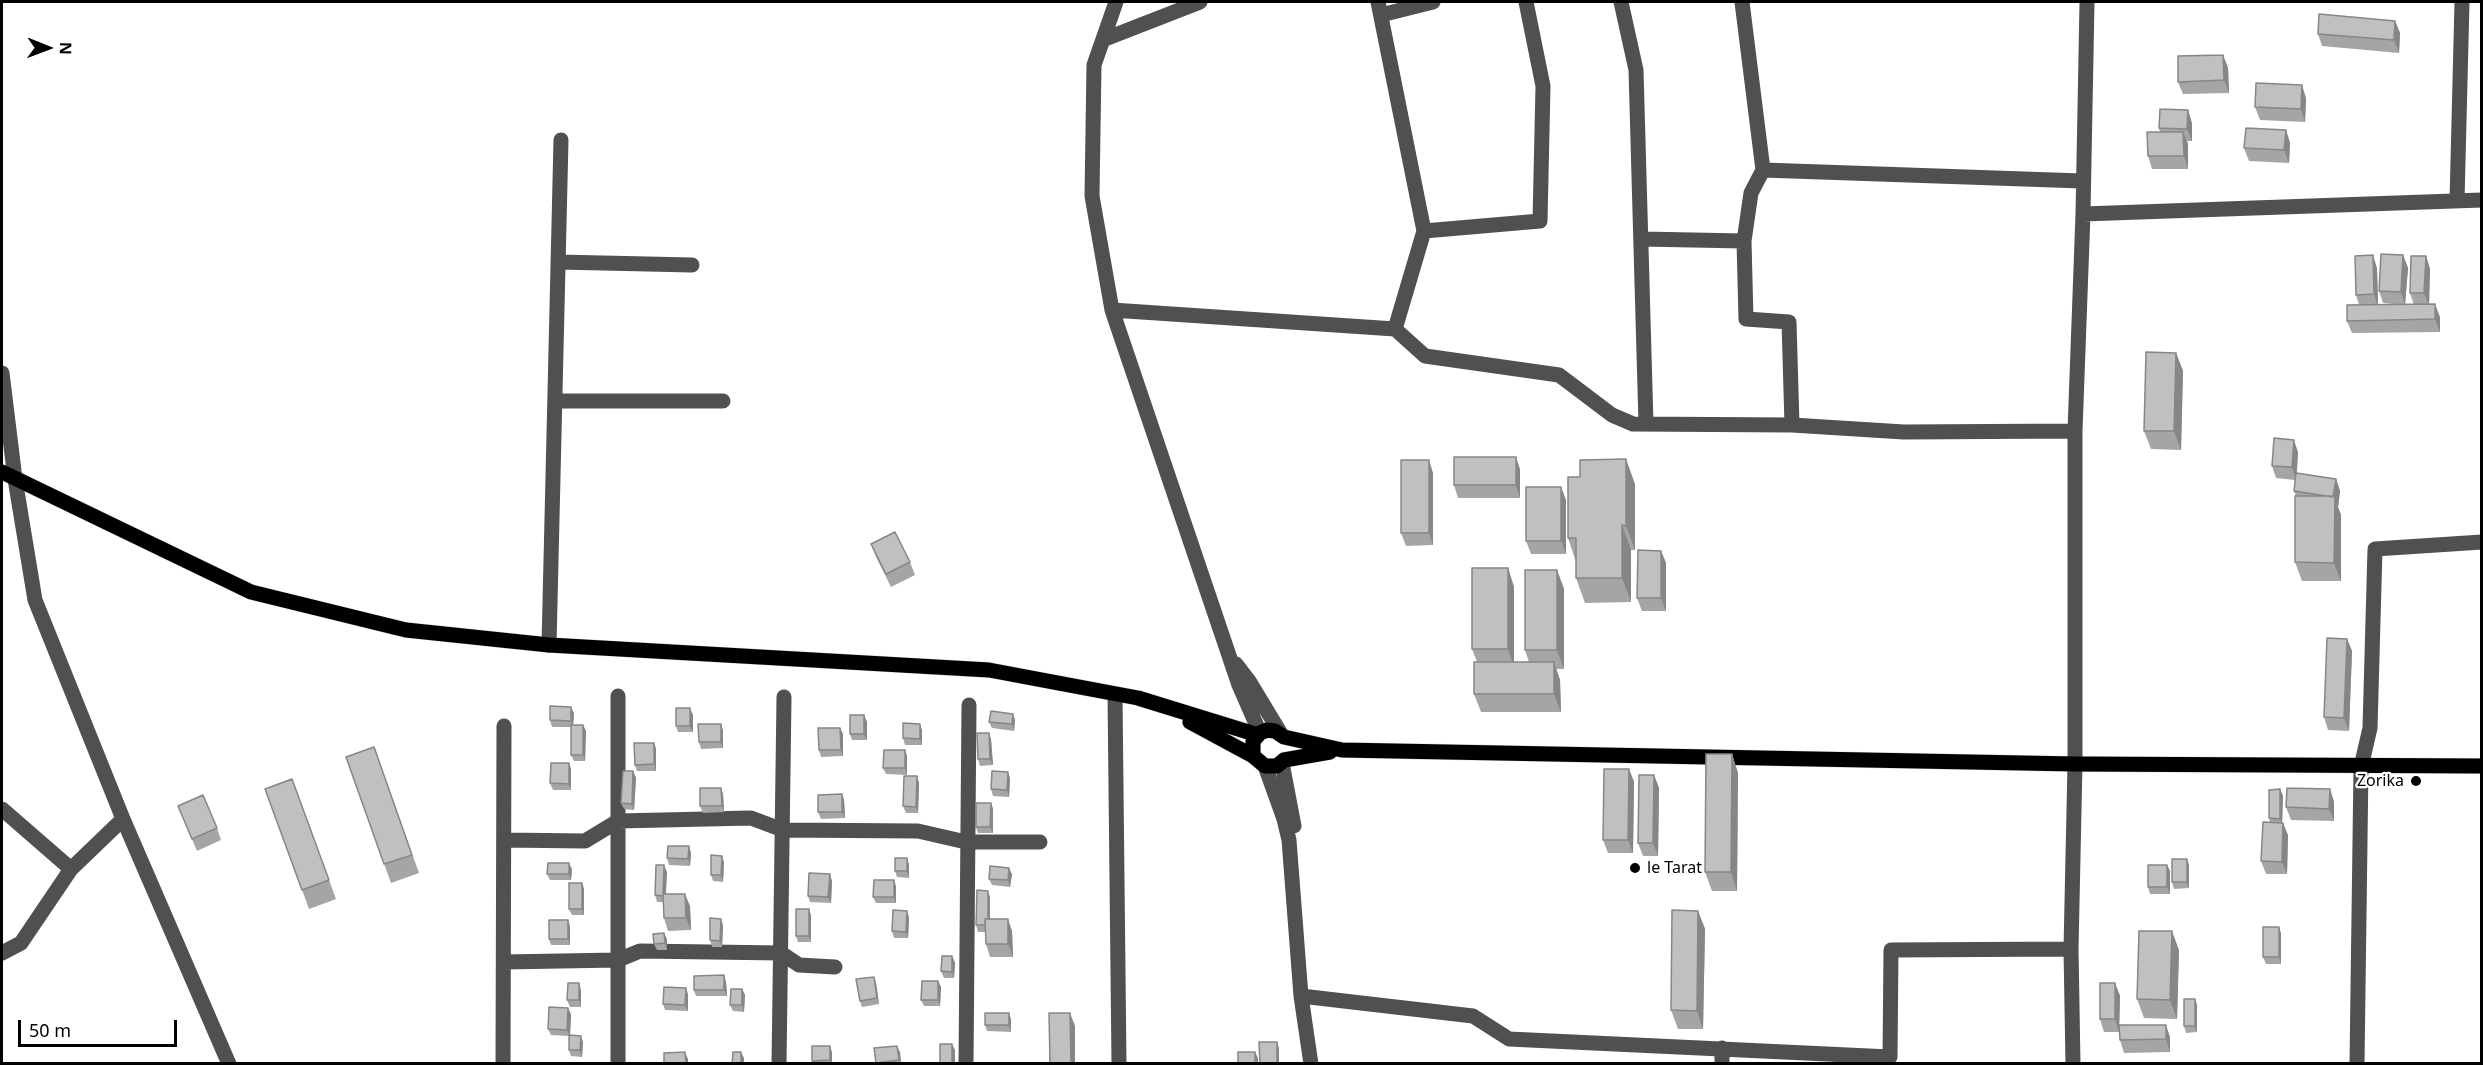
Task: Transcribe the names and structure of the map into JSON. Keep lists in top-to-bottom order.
{
  "places": ["Zorika", "le Tarat"],
  "scale_bar": "50 m",
  "north": "right"
}
